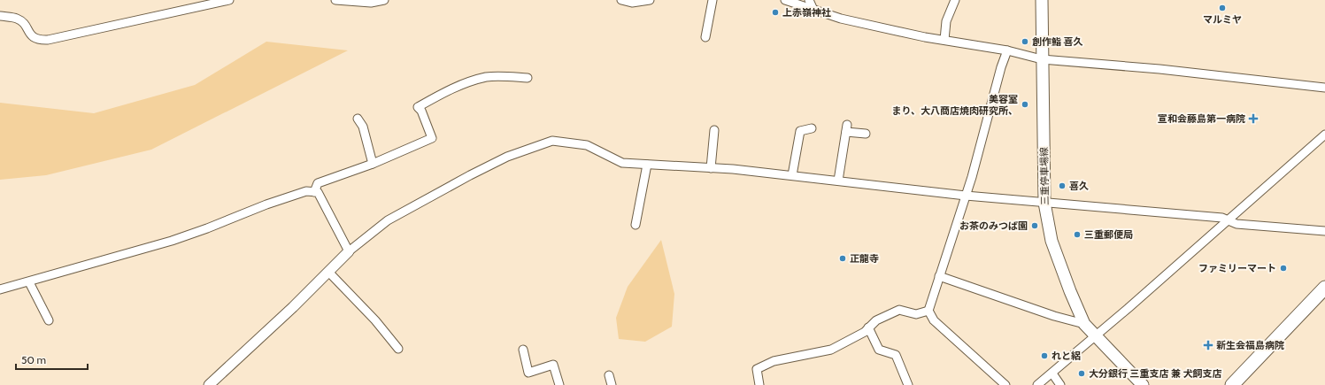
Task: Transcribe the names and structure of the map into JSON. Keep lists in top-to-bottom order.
{
  "streets": {
    "main road": ["三重停車場線"]
  },
  "places": {
    "other": [
      "マルミヤ",
      "上赤嶺神社",
      "創作鮨 喜久",
      "美容室 まり、大八商店焼肉研究所、",
      "喜久",
      "お茶のみつば園",
      "三重郵便局",
      "正龍寺",
      "ファミリーマート",
      "れと絽",
      "大分銀行 三重支店 兼 犬飼支店"
    ],
    "health": ["宣和会藤島第一病院", "新生会福島病院"]
  },
  "scale_bar": "50 m"
}
